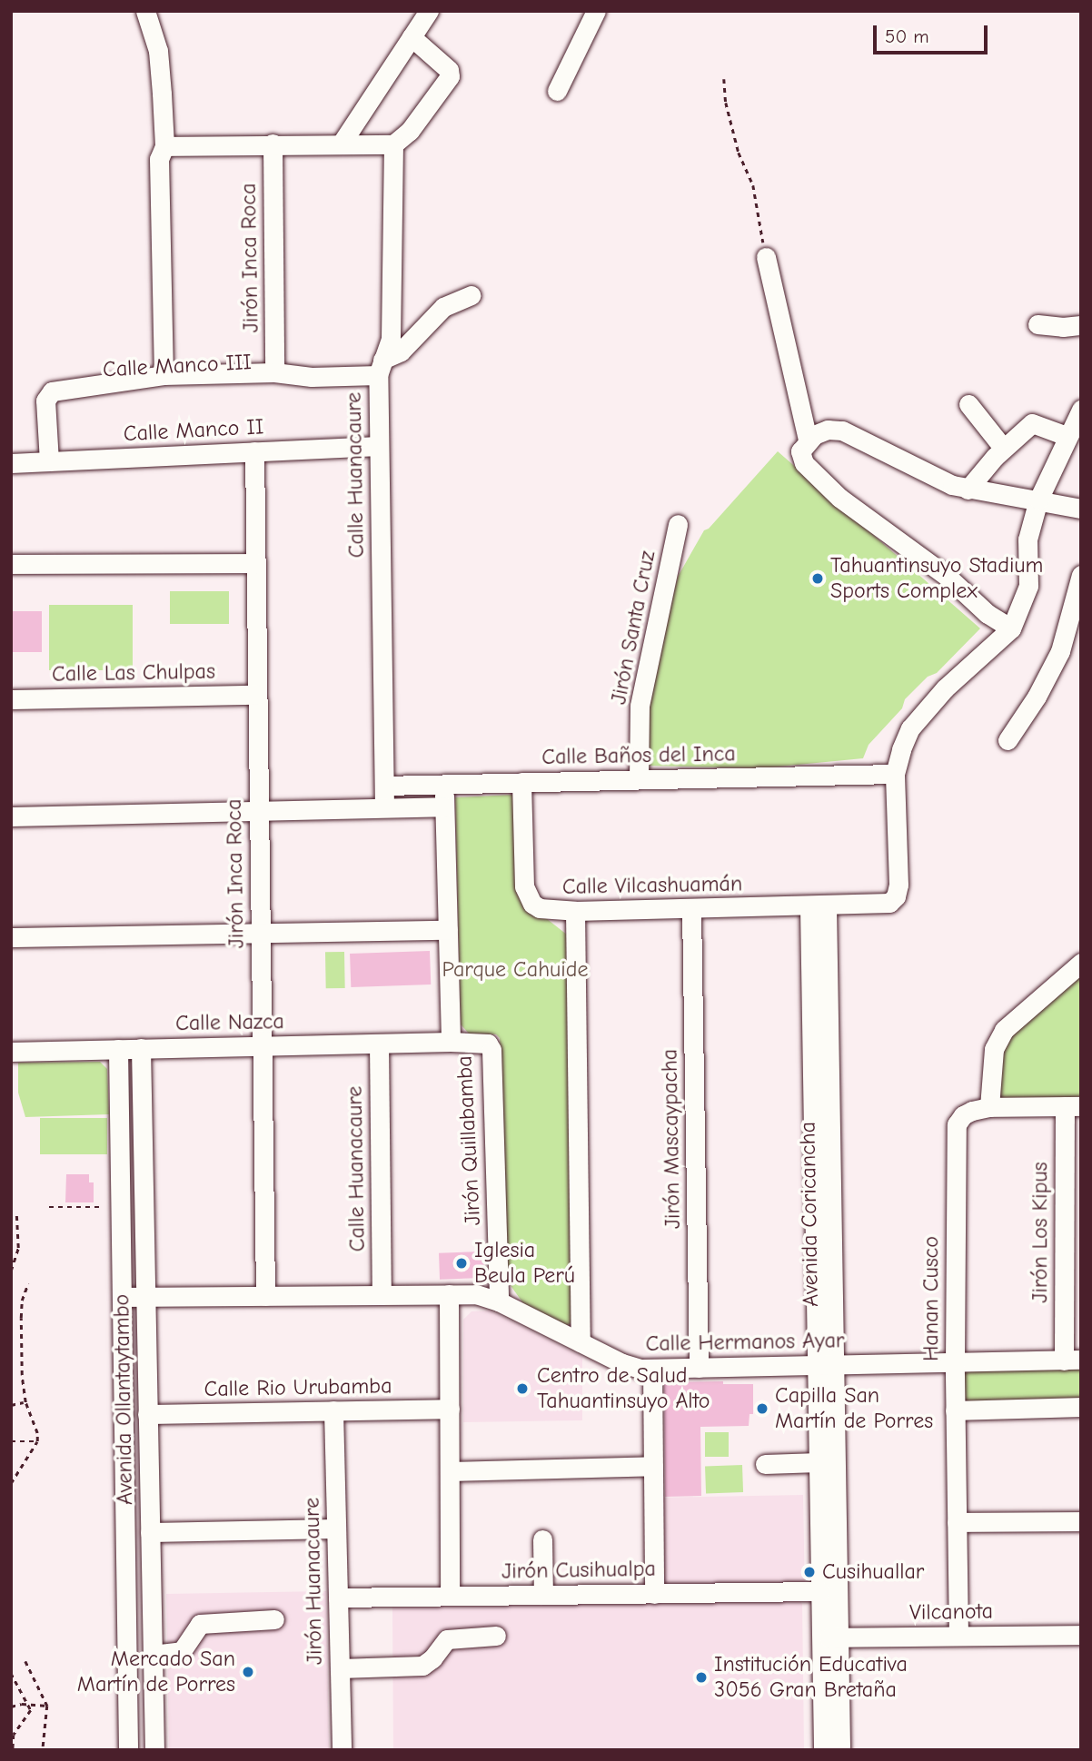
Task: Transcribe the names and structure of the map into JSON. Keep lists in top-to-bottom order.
{
  "streets": {
    "street": [
      "Jirón Inca Roca",
      "Calle Manco III",
      "Calle Manco II",
      "Calle Huanacaure",
      "Jirón Santa Cruz",
      "Calle Las Chulpas",
      "Calle Baños del Inca",
      "Calle Vilcashuamán",
      "Calle Nazca",
      "Jirón Mascaypacha",
      "Jirón Quillabamba",
      "Avenida Coricancha",
      "Jirón Los Kipus",
      "Hanan Cusco",
      "Calle Hermanos Ayar",
      "Calle Rio Urubamba",
      "Avenida Ollantaytambo",
      "Jirón Cusihualpa",
      "Jirón Huanacaure",
      "Vilcanota"
    ]
  },
  "crossings": [
    ["Jirón Inca Roca", "Calle Manco III"],
    ["Jirón Inca Roca", "Calle Manco II"],
    ["Jirón Inca Roca", "Calle Las Chulpas"],
    ["Jirón Inca Roca", "Calle Nazca"],
    ["Jirón Inca Roca", "Calle Hermanos Ayar"],
    ["Calle Manco III", "Calle Huanacaure"],
    ["Calle Manco II", "Calle Huanacaure"],
    ["Calle Huanacaure", "Calle Baños del Inca"],
    ["Calle Huanacaure", "Calle Nazca"],
    ["Calle Huanacaure", "Calle Hermanos Ayar"],
    ["Jirón Santa Cruz", "Calle Baños del Inca"],
    ["Calle Baños del Inca", "Calle Vilcashuamán"],
    ["Calle Baños del Inca", "Jirón Quillabamba"],
    ["Calle Vilcashuamán", "Jirón Mascaypacha"],
    ["Calle Vilcashuamán", "Avenida Coricancha"],
    ["Calle Nazca", "Jirón Quillabamba"],
    ["Calle Nazca", "Avenida Ollantaytambo"],
    ["Jirón Mascaypacha", "Calle Hermanos Ayar"],
    ["Jirón Quillabamba", "Calle Hermanos Ayar"],
    ["Avenida Coricancha", "Calle Hermanos Ayar"],
    ["Avenida Coricancha", "Jirón Cusihualpa"],
    ["Avenida Coricancha", "Vilcanota"],
    ["Jirón Los Kipus", "Calle Hermanos Ayar"],
    ["Hanan Cusco", "Calle Hermanos Ayar"],
    ["Hanan Cusco", "Vilcanota"],
    ["Calle Hermanos Ayar", "Avenida Ollantaytambo"],
    ["Calle Rio Urubamba", "Avenida Ollantaytambo"],
    ["Calle Rio Urubamba", "Jirón Huanacaure"],
    ["Jirón Cusihualpa", "Jirón Huanacaure"]
  ],
  "parks": ["Parque Cahuide"],
  "places": [
    "Tahuantinsuyo Stadium Sports Complex",
    "Iglesia Beula Perú",
    "Centro de Salud Tahuantinsuyo Alto",
    "Capilla San Martín de Porres",
    "Cusihuallar",
    "Mercado San Martín de Porres",
    "Institución Educativa 3056 Gran Bretaña"
  ],
  "scale_bar": "50 m"
}
